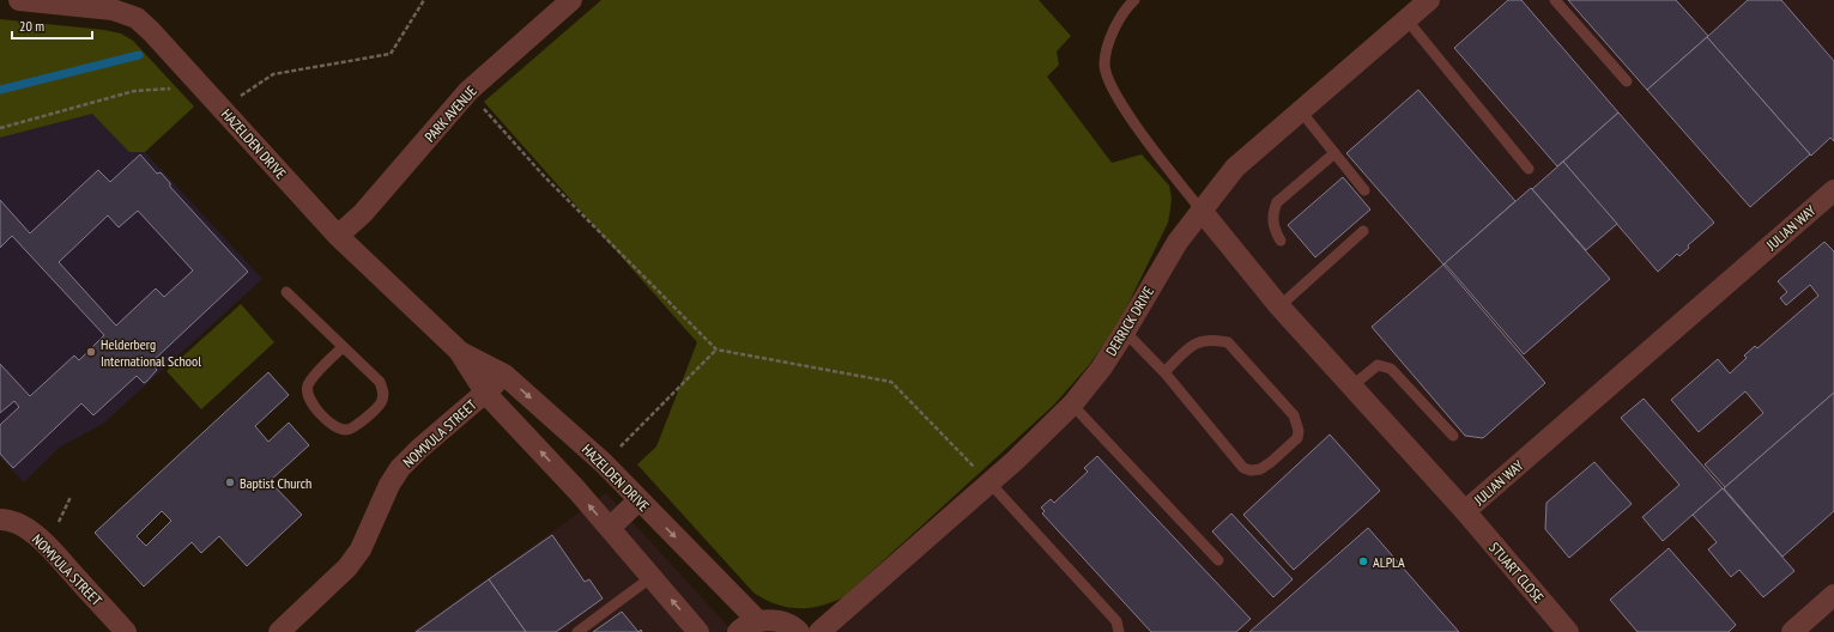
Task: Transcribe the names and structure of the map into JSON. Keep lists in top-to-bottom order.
{
  "streets": {
    "street": [
      "PARK AVENUE",
      "HAZELDEN DRIVE",
      "JULIAN WAY",
      "DERRICK DRIVE",
      "NOMVULA STREET",
      "STUART CLOSE"
    ]
  },
  "crossings": [
    ["PARK AVENUE", "HAZELDEN DRIVE"],
    ["HAZELDEN DRIVE", "NOMVULA STREET"],
    ["JULIAN WAY", "DERRICK DRIVE"],
    ["JULIAN WAY", "STUART CLOSE"]
  ],
  "places": ["Helderberg International School", "Baptist Church", "ALPLA"],
  "scale_bar": "20 m"
}
